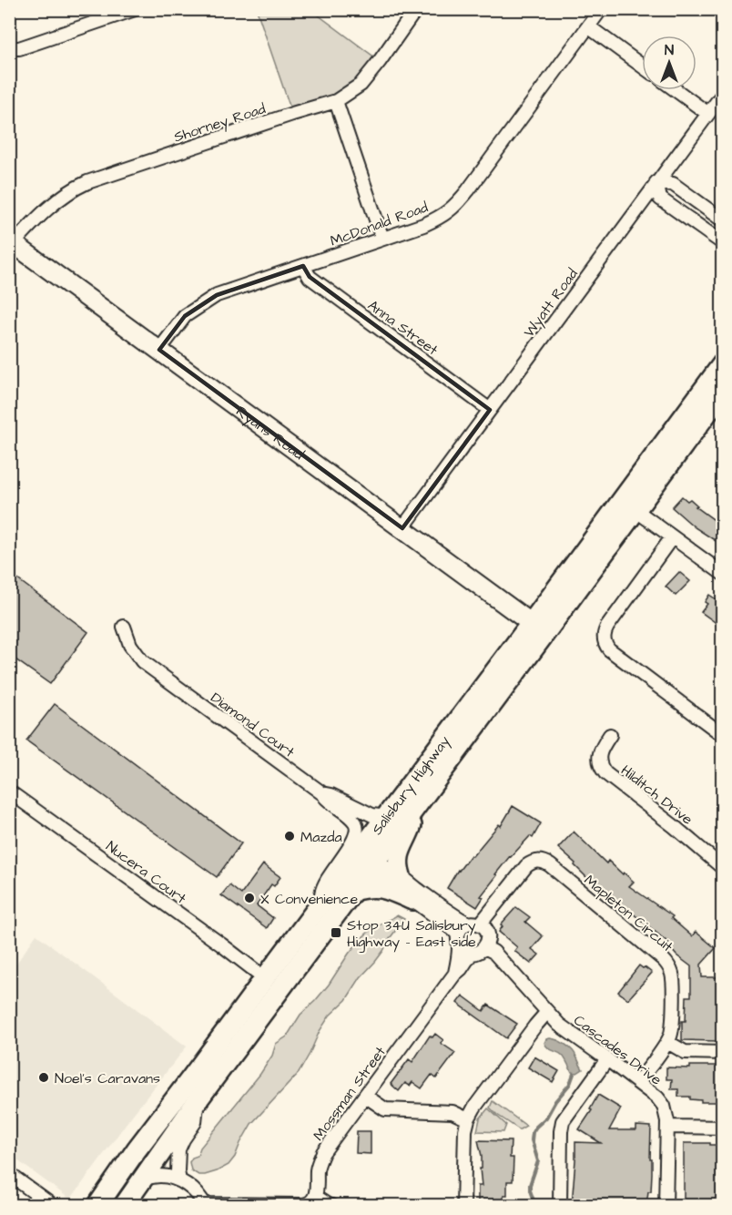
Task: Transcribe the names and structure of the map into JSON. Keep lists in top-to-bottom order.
{
  "streets": {
    "main road": ["Salisbury Highway"],
    "street": [
      "Shorney Road",
      "McDonald Road",
      "Wyatt Road",
      "Anna Street",
      "Ryans Road",
      "Diamond Court",
      "Hilditch Drive",
      "Nucera Court",
      "Mapleton Circuit",
      "Cascades Drive",
      "Mossman Street"
    ]
  },
  "crossings": [
    ["Shorney Road", "Ryans Road"],
    ["McDonald Road", "Anna Street"],
    ["McDonald Road", "Ryans Road"],
    ["Wyatt Road", "Anna Street"],
    ["Wyatt Road", "Ryans Road"],
    ["Ryans Road", "Salisbury Highway"],
    ["Diamond Court", "Salisbury Highway"],
    ["Salisbury Highway", "Nucera Court"],
    ["Mapleton Circuit", "Cascades Drive"],
    ["Mapleton Circuit", "Mossman Street"],
    ["Cascades Drive", "Mossman Street"]
  ],
  "places": {
    "other": ["Mazda", "X Convenience", "Noel's Caravans"],
    "transit": ["Stop 34U Salisbury Highway - East side"]
  },
  "north": "top"
}
